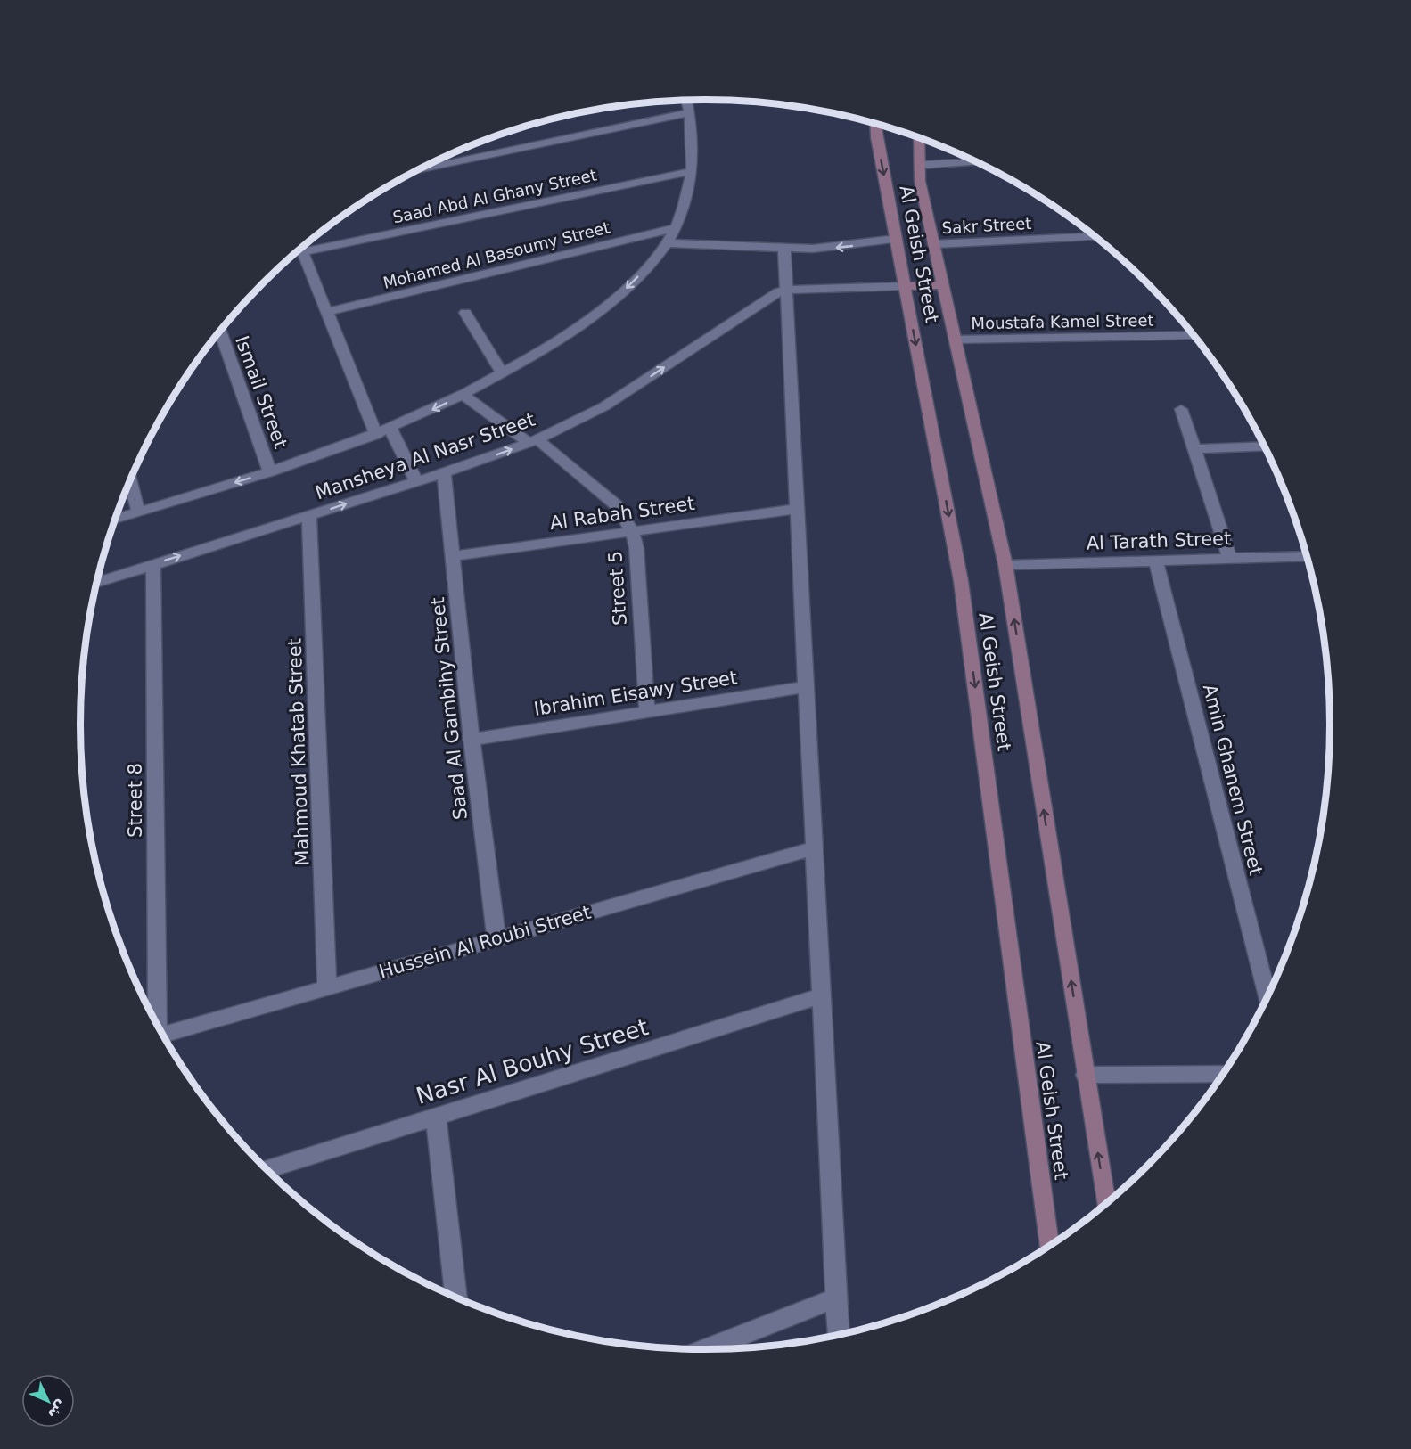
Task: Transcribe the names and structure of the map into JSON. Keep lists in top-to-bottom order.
{
  "streets": {
    "main road": ["Al Geish Street"],
    "street": [
      "Saad Abd Al Ghany Street",
      "Sakr Street",
      "Mohamed Al Basoumy Street",
      "Moustafa Kamel Street",
      "Ismail Street",
      "Mansheya Al Nasr Street",
      "Al Rabah Street",
      "Al Tarath Street",
      "Street 5",
      "Ibrahim Eisawy Street",
      "Saad Al Gambihy Street",
      "Mahmoud Khatab Street",
      "Amin Ghanem Street",
      "Street 8",
      "Hussein Al Roubi Street",
      "Nasr Al Bouhy Street"
    ]
  },
  "crossings": [
    ["Saad Abd Al Ghany Street", "Mansheya Al Nasr Street"],
    ["Sakr Street", "Al Geish Street"],
    ["Al Geish Street", "Moustafa Kamel Street"],
    ["Al Geish Street", "Mansheya Al Nasr Street"],
    ["Al Geish Street", "Al Tarath Street"],
    ["Mohamed Al Basoumy Street", "Mansheya Al Nasr Street"],
    ["Ismail Street", "Mansheya Al Nasr Street"],
    ["Mansheya Al Nasr Street", "Street 5"],
    ["Mansheya Al Nasr Street", "Saad Al Gambihy Street"],
    ["Mansheya Al Nasr Street", "Mahmoud Khatab Street"],
    ["Mansheya Al Nasr Street", "Street 8"],
    ["Al Rabah Street", "Street 5"],
    ["Al Rabah Street", "Saad Al Gambihy Street"],
    ["Al Tarath Street", "Amin Ghanem Street"],
    ["Street 5", "Ibrahim Eisawy Street"],
    ["Ibrahim Eisawy Street", "Saad Al Gambihy Street"],
    ["Saad Al Gambihy Street", "Hussein Al Roubi Street"],
    ["Mahmoud Khatab Street", "Hussein Al Roubi Street"]
  ],
  "north": "bottom right"
}
